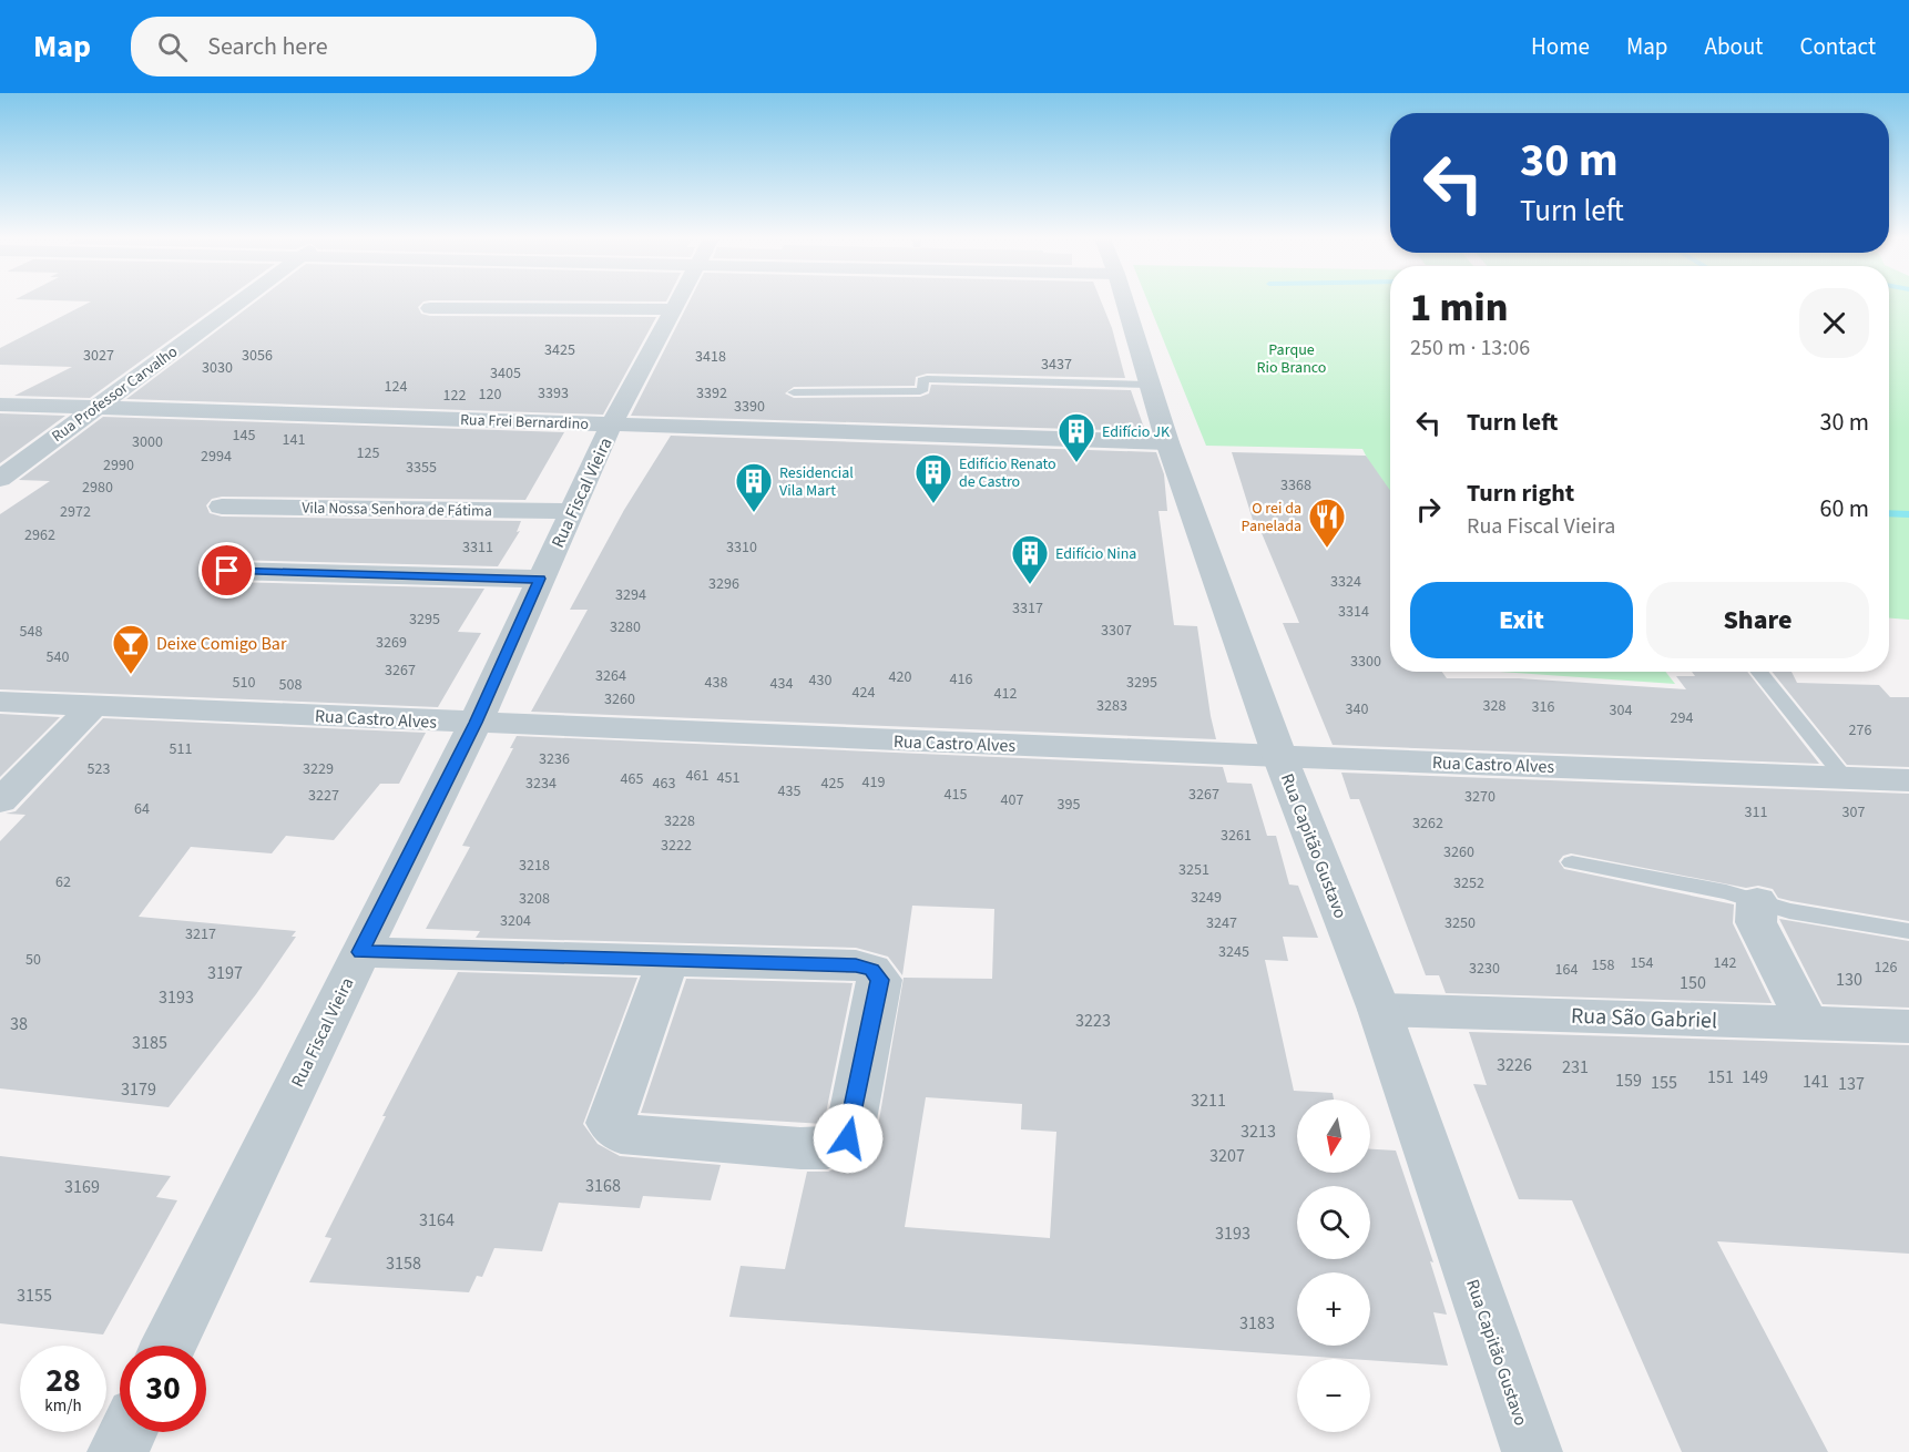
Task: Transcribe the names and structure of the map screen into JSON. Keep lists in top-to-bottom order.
{
  "streets": {
    "street": [
      "Rua Professor Carvalho",
      "Rua Frei Bernardino",
      "Rua Fiscal Vieira",
      "Vila Nossa Senhora de Fátima",
      "Rua Castro Alves",
      "Rua Capitão Gustavo",
      "Rua São Gabriel"
    ]
  },
  "crossings": [
    ["Rua Professor Carvalho", "Rua Frei Bernardino"],
    ["Rua Frei Bernardino", "Rua Fiscal Vieira"],
    ["Rua Frei Bernardino", "Rua Capitão Gustavo"],
    ["Rua Fiscal Vieira", "Vila Nossa Senhora de Fátima"],
    ["Rua Fiscal Vieira", "Rua Castro Alves"],
    ["Rua Castro Alves", "Rua Capitão Gustavo"],
    ["Rua Capitão Gustavo", "Rua São Gabriel"]
  ],
  "parks": ["Parque Rio Branco"],
  "places": {
    "building": [
      "Edifício JK",
      "Edifício Renato de Castro",
      "Residencial Vila Mart",
      "Edifício Nina"
    ],
    "restaurant": ["O rei da Panelada"],
    "bar": ["Deixe Comigo Bar"]
  },
  "house_numbers": [
    "3425",
    "3027",
    "3056",
    "3418",
    "3437",
    "3030",
    "3405",
    "124",
    "3393",
    "3392",
    "120",
    "122",
    "3390",
    "145",
    "141",
    "3000",
    "125",
    "2994",
    "2990",
    "3355",
    "3368",
    "2980",
    "2972",
    "2962",
    "3311",
    "3310",
    "3324",
    "3296",
    "3294",
    "3317",
    "3314",
    "3295",
    "3280",
    "3307",
    "548",
    "3269",
    "540",
    "3300",
    "3267",
    "3264",
    "420",
    "416",
    "430",
    "510",
    "438",
    "3295",
    "434",
    "508",
    "424",
    "412",
    "3260",
    "3283",
    "328",
    "316",
    "340",
    "304",
    "294",
    "276",
    "511",
    "3236",
    "523",
    "3229",
    "461",
    "451",
    "465",
    "419",
    "3234",
    "463",
    "425",
    "435",
    "415",
    "3267",
    "3227",
    "3270",
    "407",
    "395",
    "64",
    "311",
    "307",
    "3228",
    "3262",
    "3261",
    "3222",
    "3260",
    "3218",
    "3251",
    "62",
    "3252",
    "3249",
    "3208",
    "3204",
    "3247",
    "3250",
    "3217",
    "3245",
    "50",
    "154",
    "142",
    "158",
    "126",
    "3230",
    "164",
    "3197",
    "130",
    "150",
    "3193",
    "3223",
    "38",
    "3185",
    "3226",
    "231",
    "151",
    "149",
    "159",
    "141",
    "155",
    "137",
    "3179",
    "3211",
    "3213",
    "3207",
    "3168",
    "3169",
    "3164",
    "3193",
    "3158",
    "3155",
    "3183"
  ],
  "north": "bottom",
  "page": {
    "header": "Map",
    "search": "Search here",
    "nav": [
      "Home",
      "Map",
      "About",
      "Contact"
    ],
    "turn": ["30 m", "Turn left"],
    "heading": ["1 min", "250 m · 13:06"],
    "list": [
      {
        "name": "Turn left",
        "value": "30 m"
      },
      {
        "name": "Turn right",
        "note": "Rua Fiscal Vieira",
        "value": "60 m"
      }
    ],
    "buttons": ["Exit", "Share"],
    "map_buttons": ["+", "−"],
    "speed": "28 km/h",
    "limit": "30"
  }
}
